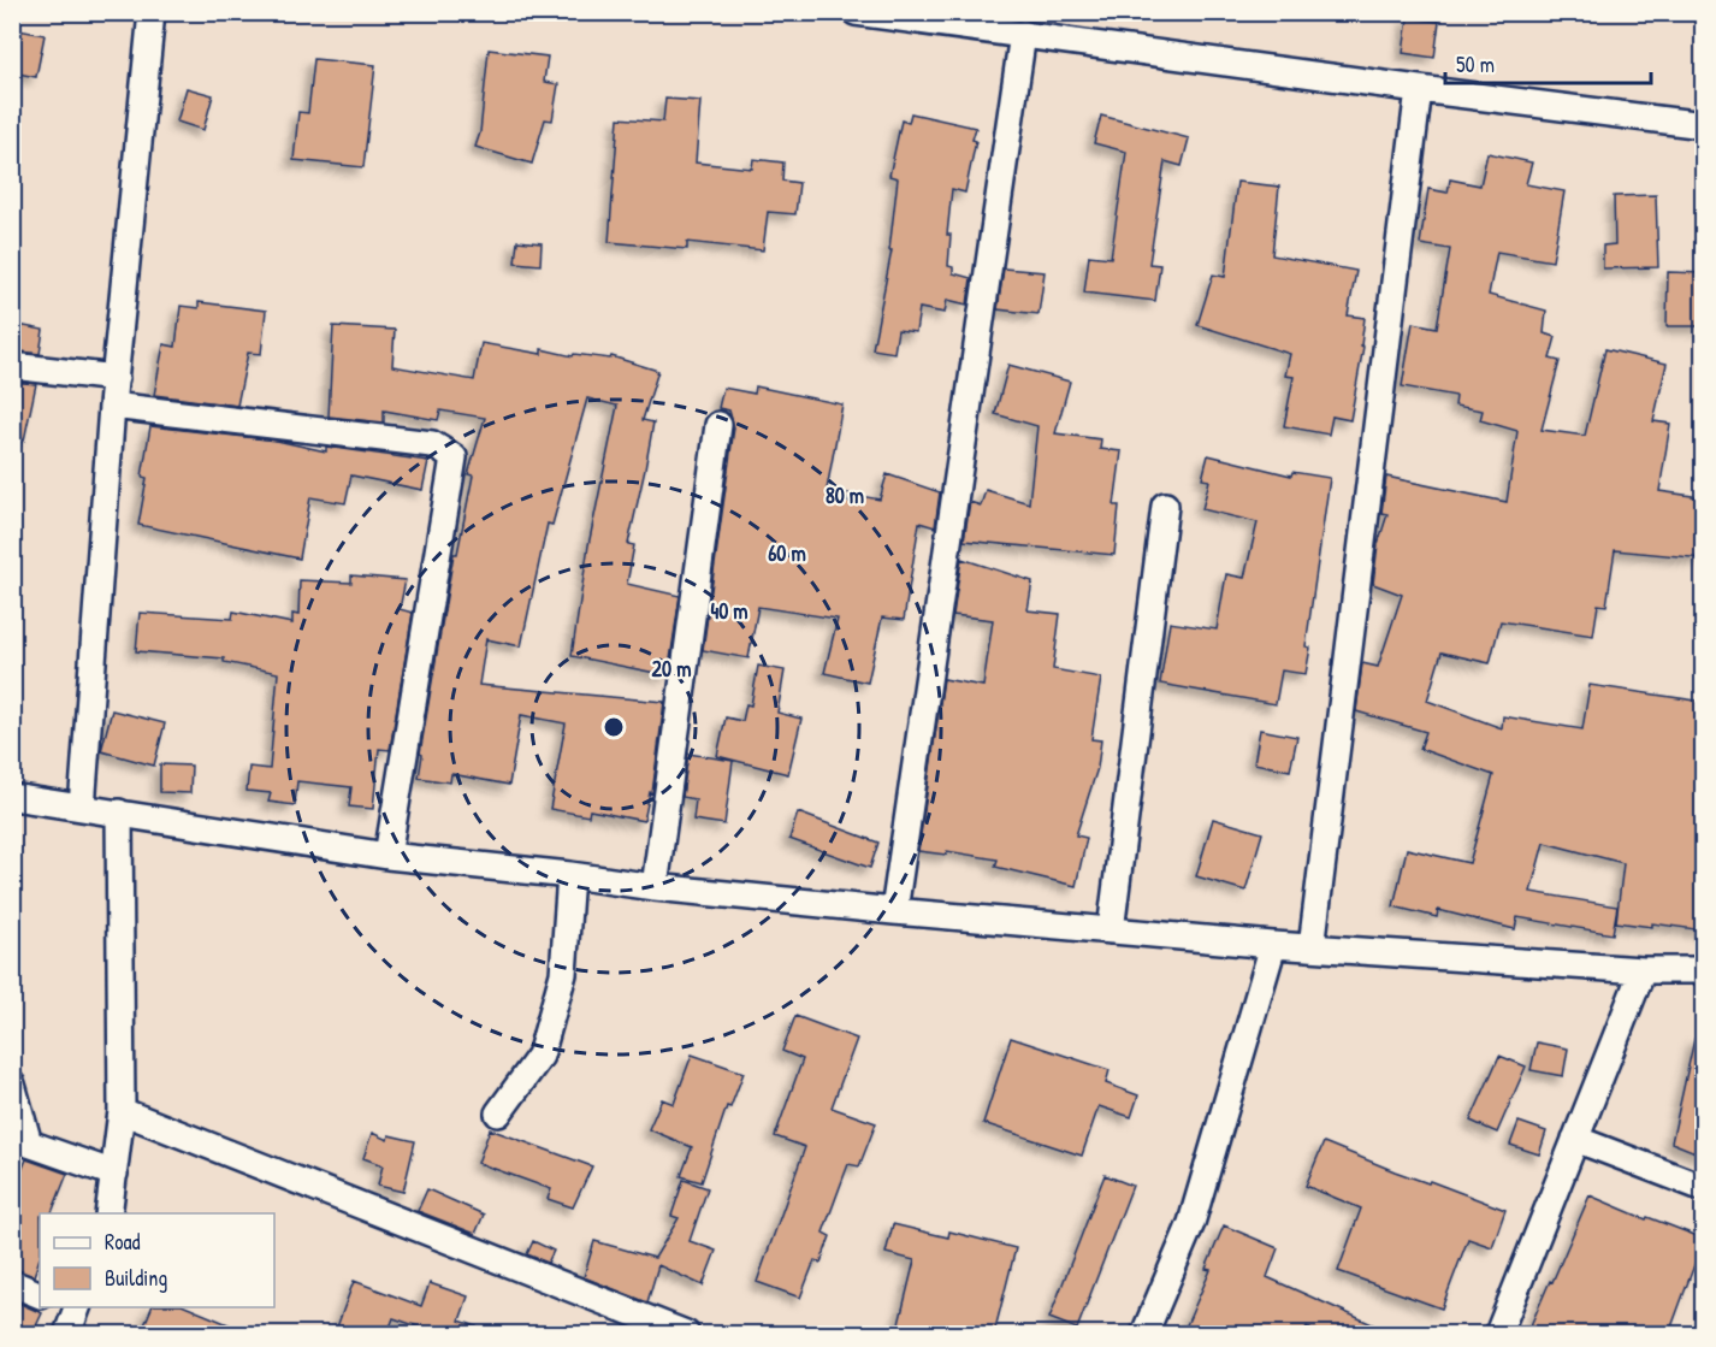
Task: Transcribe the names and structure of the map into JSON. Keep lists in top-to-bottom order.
{
  "legend": ["Road", "Building"],
  "scale_bar": "50 m",
  "rings": [
    "80 m",
    "60 m",
    "40 m",
    "20 m"
  ]
}
